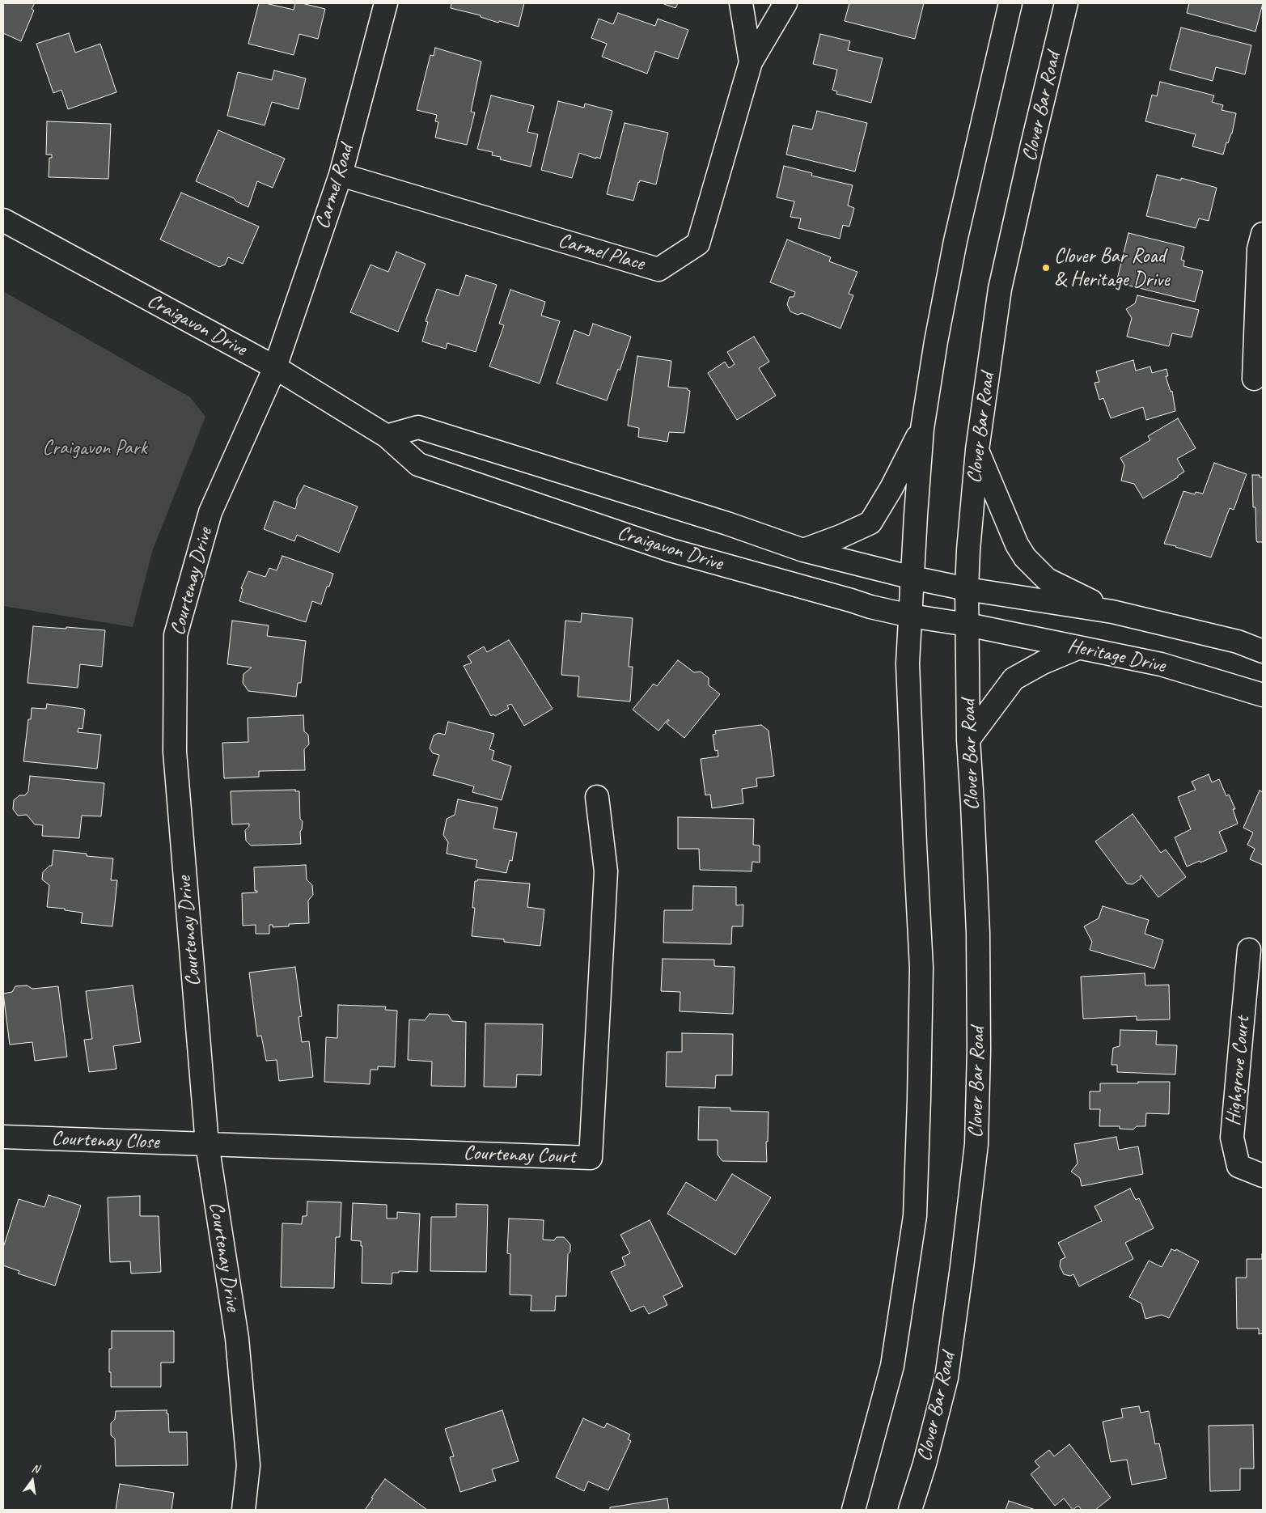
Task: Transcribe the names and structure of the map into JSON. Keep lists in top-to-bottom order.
{
  "streets": {
    "street": [
      "Clover Bar Road",
      "Carmel Road",
      "Carmel Place",
      "Craigavon Drive",
      "Courtenay Drive",
      "Heritage Drive",
      "Highgrove Court",
      "Courtenay Close",
      "Courtenay Court"
    ]
  },
  "crossings": [
    ["Clover Bar Road", "Craigavon Drive"],
    ["Clover Bar Road", "Heritage Drive"],
    ["Carmel Road", "Carmel Place"],
    ["Carmel Road", "Craigavon Drive"],
    ["Carmel Road", "Courtenay Drive"],
    ["Craigavon Drive", "Courtenay Drive"],
    ["Craigavon Drive", "Heritage Drive"],
    ["Courtenay Drive", "Courtenay Close"],
    ["Courtenay Drive", "Courtenay Court"],
    ["Courtenay Close", "Courtenay Court"]
  ],
  "parks": ["Craigavon Park"],
  "places": ["Clover Bar Road & Heritage Drive"],
  "north": "top"
}
